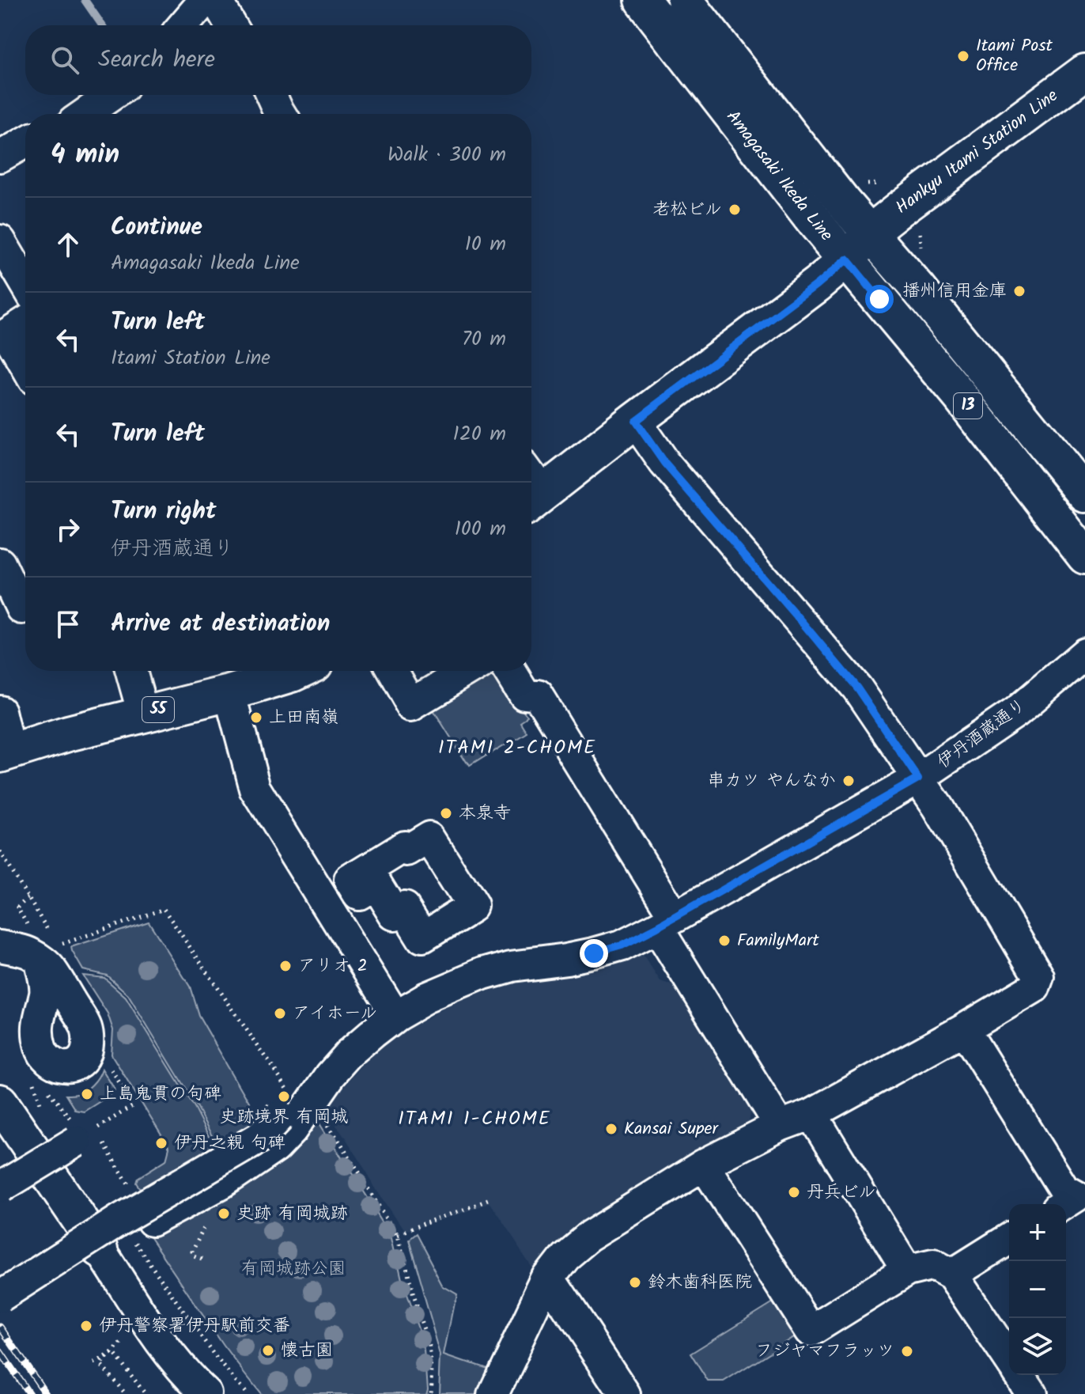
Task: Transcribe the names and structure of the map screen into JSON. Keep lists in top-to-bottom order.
{
  "streets": {
    "main road": [
      "Hankyu Itami Station Line",
      "Amagasaki Ikeda Line",
      "13",
      "55"
    ],
    "street": ["伊丹酒蔵通り"]
  },
  "crossings": [
    ["Hankyu Itami Station Line", "Amagasaki Ikeda Line"]
  ],
  "districts": ["ITAMI 2-CHOME", "ITAMI 1-CHOME"],
  "parks": ["有岡城跡公園"],
  "places": [
    "Itami Post Office",
    "老松ビル",
    "播州信用金庫",
    "上田南嶺",
    "串カツ やんなか",
    "本泉寺",
    "FamilyMart",
    "アリオ 2",
    "アイホール",
    "上島鬼貫の句碑",
    "史跡境界 有岡城",
    "Kansai Super",
    "伊丹之親 句碑",
    "丹兵ビル",
    "史跡 有岡城跡",
    "鈴木歯科医院",
    "伊丹警察署伊丹駅前交番",
    "懐古園",
    "フジヤマフラッツ"
  ],
  "page": {
    "search": "Search here",
    "heading": ["4 min", "Walk · 300 m"],
    "list": [
      ["Continue", "Amagasaki Ikeda Line", "10 m"],
      ["Turn left", "Itami Station Line", "70 m"],
      ["Turn left", "120 m"],
      ["Turn right", "伊丹酒蔵通り", "100 m"],
      "Arrive at destination"
    ],
    "map_buttons": ["+", "−"]
  }
}
